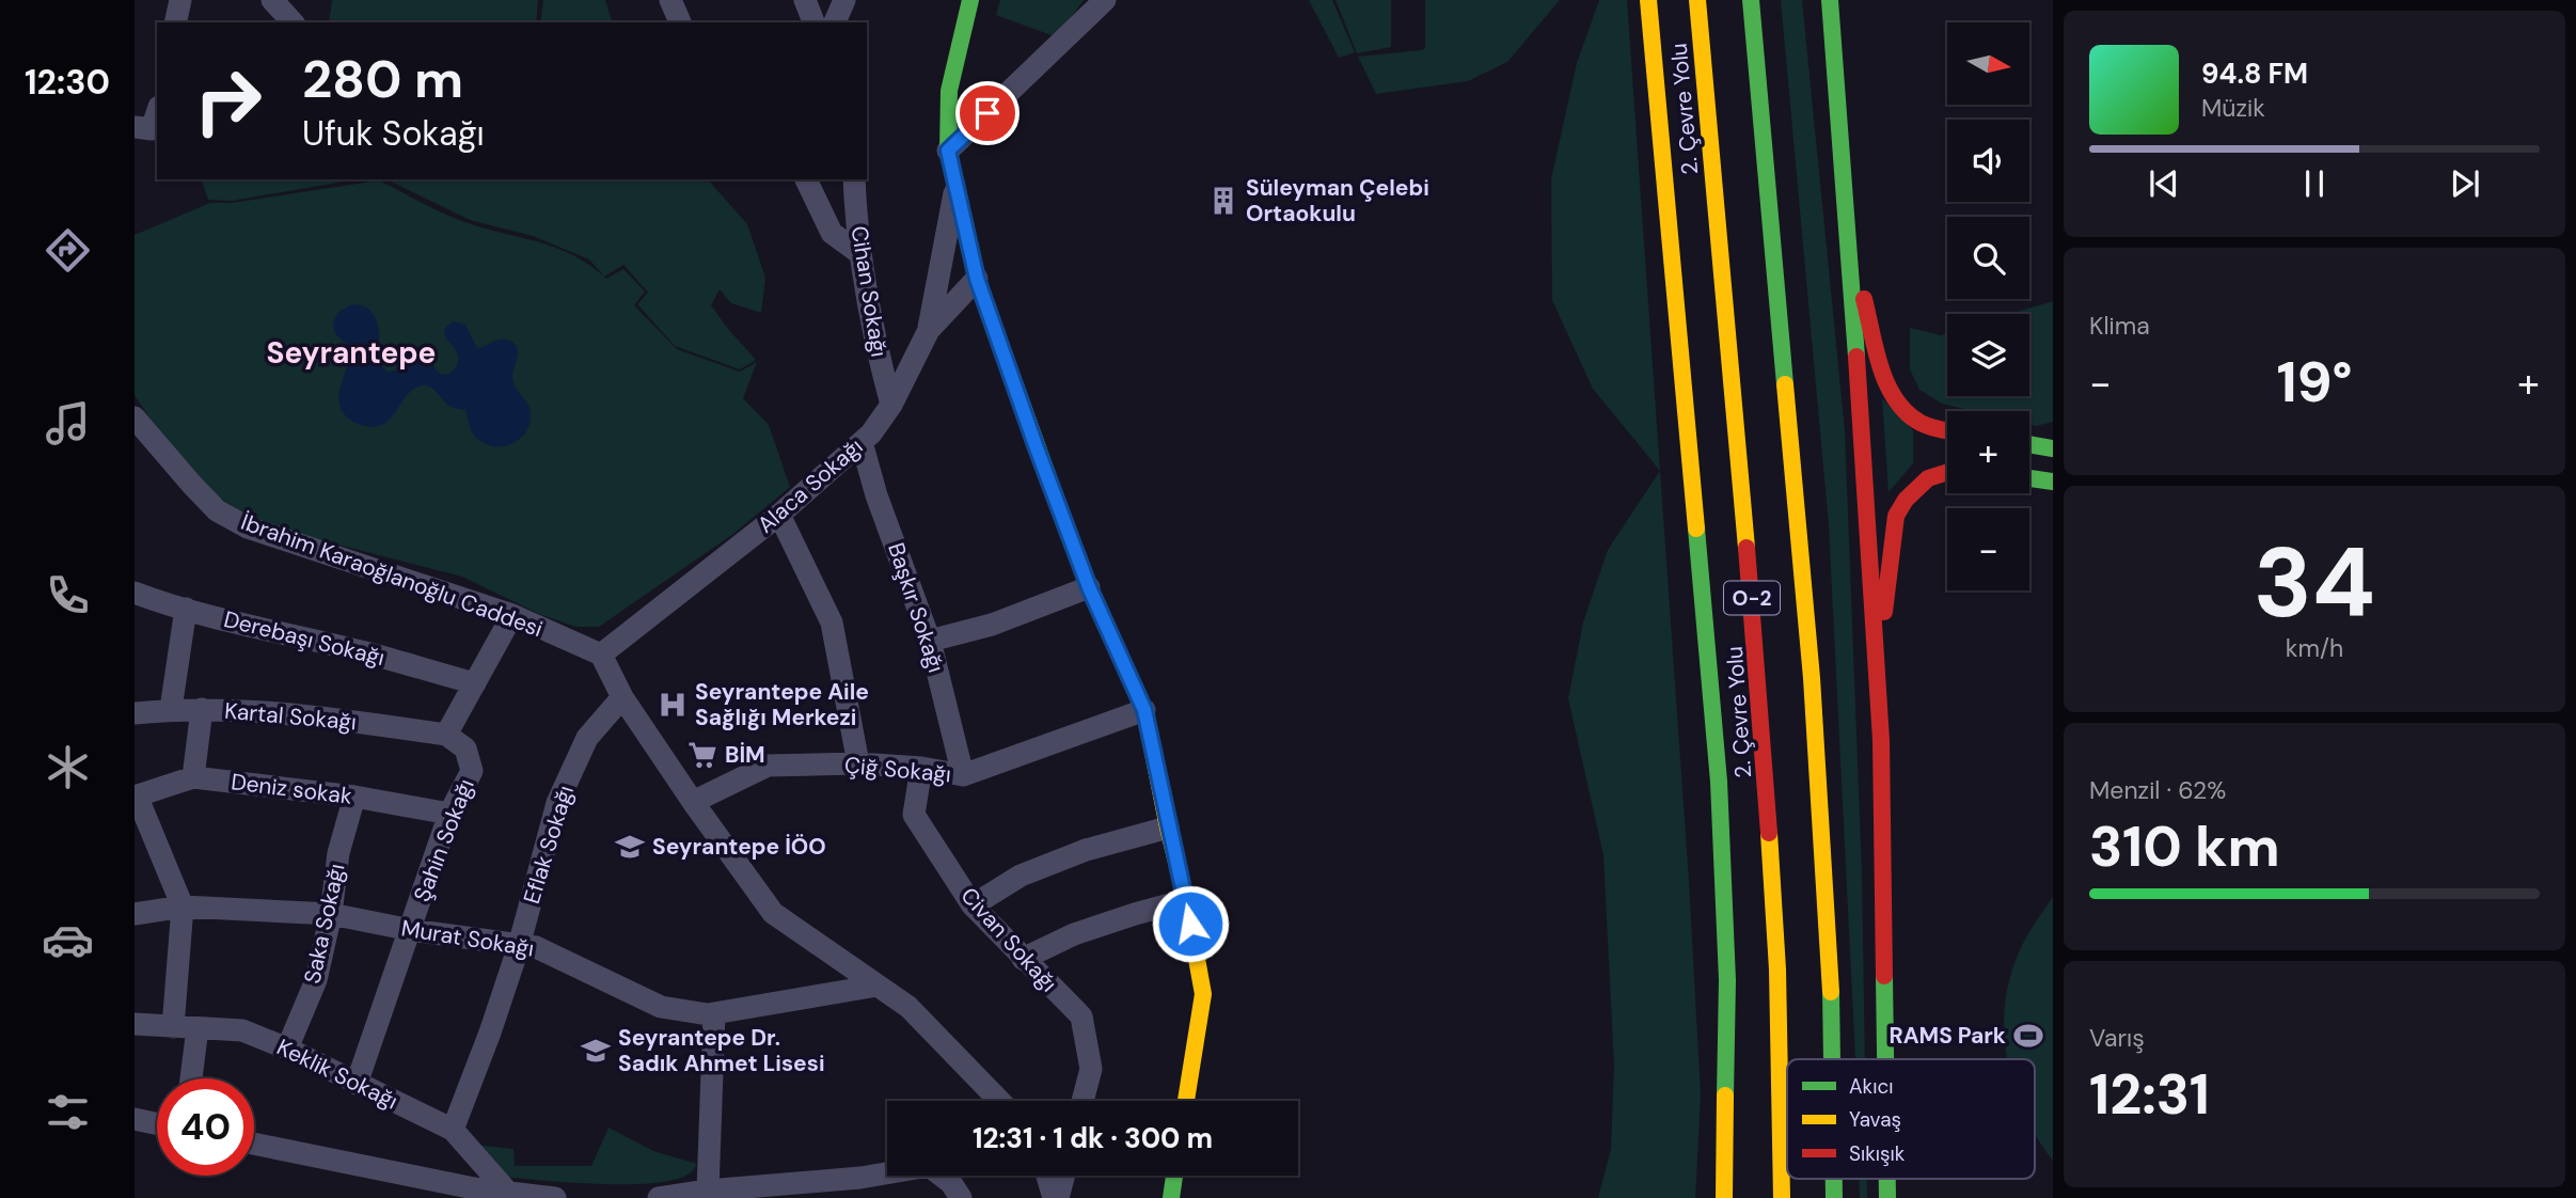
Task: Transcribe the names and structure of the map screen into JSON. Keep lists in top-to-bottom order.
{
  "streets": {
    "main road": ["2. Çevre Yolu", "O-2"],
    "street": [
      "Cihan Sokağı",
      "Alaca Sokağı",
      "İbrahim Karaoğlanoğlu Caddesi",
      "Başkır Sokağı",
      "Derebaşı Sokağı",
      "Kartal Sokağı",
      "Çiğ Sokağı",
      "Deniz sokak",
      "Şahin Sokağı",
      "Eflak Sokağı",
      "Saka Sokağı",
      "Murat Sokağı",
      "Civan Sokağı",
      "Keklik Sokağı"
    ]
  },
  "crossings": [
    ["Cihan Sokağı", "Alaca Sokağı"],
    ["Alaca Sokağı", "İbrahim Karaoğlanoğlu Caddesi"],
    ["Alaca Sokağı", "Başkır Sokağı"],
    ["Başkır Sokağı", "Çiğ Sokağı"],
    ["Kartal Sokağı", "Şahin Sokağı"],
    ["Çiğ Sokağı", "Civan Sokağı"],
    ["Deniz sokak", "Şahin Sokağı"],
    ["Deniz sokak", "Saka Sokağı"],
    ["Şahin Sokağı", "Murat Sokağı"],
    ["Şahin Sokağı", "Keklik Sokağı"],
    ["Eflak Sokağı", "Murat Sokağı"],
    ["Eflak Sokağı", "Keklik Sokağı"],
    ["Saka Sokağı", "Murat Sokağı"],
    ["Saka Sokağı", "Keklik Sokağı"]
  ],
  "districts": ["Seyrantepe"],
  "places": {
    "building": ["Süleyman Çelebi Ortaokulu"],
    "hospital": ["Seyrantepe Aile Sağlığı Merkezi"],
    "supermarket": ["BİM"],
    "school or university": ["Seyrantepe İÖO", "Seyrantepe Dr. Sadık Ahmet Lisesi"],
    "sports": ["RAMS Park"]
  },
  "legend": ["Akıcı", "Yavaş", "Sıkışık"],
  "north": "right",
  "page": {
    "tabs": "12:30",
    "map_buttons": ["+", "−"],
    "turn": ["280 m", "Ufuk Sokağı"],
    "song": ["94.8 FM", "Müzik"],
    "tile": [
      "Klima",
      ["34", "km/h"],
      ["Menzil · 62%", "310 km"],
      ["Varış", "12:31"]
    ],
    "heat": ["−", "19°", "+"],
    "limit": "40",
    "trip": "12:31 · 1 dk · 300 m"
  }
}
